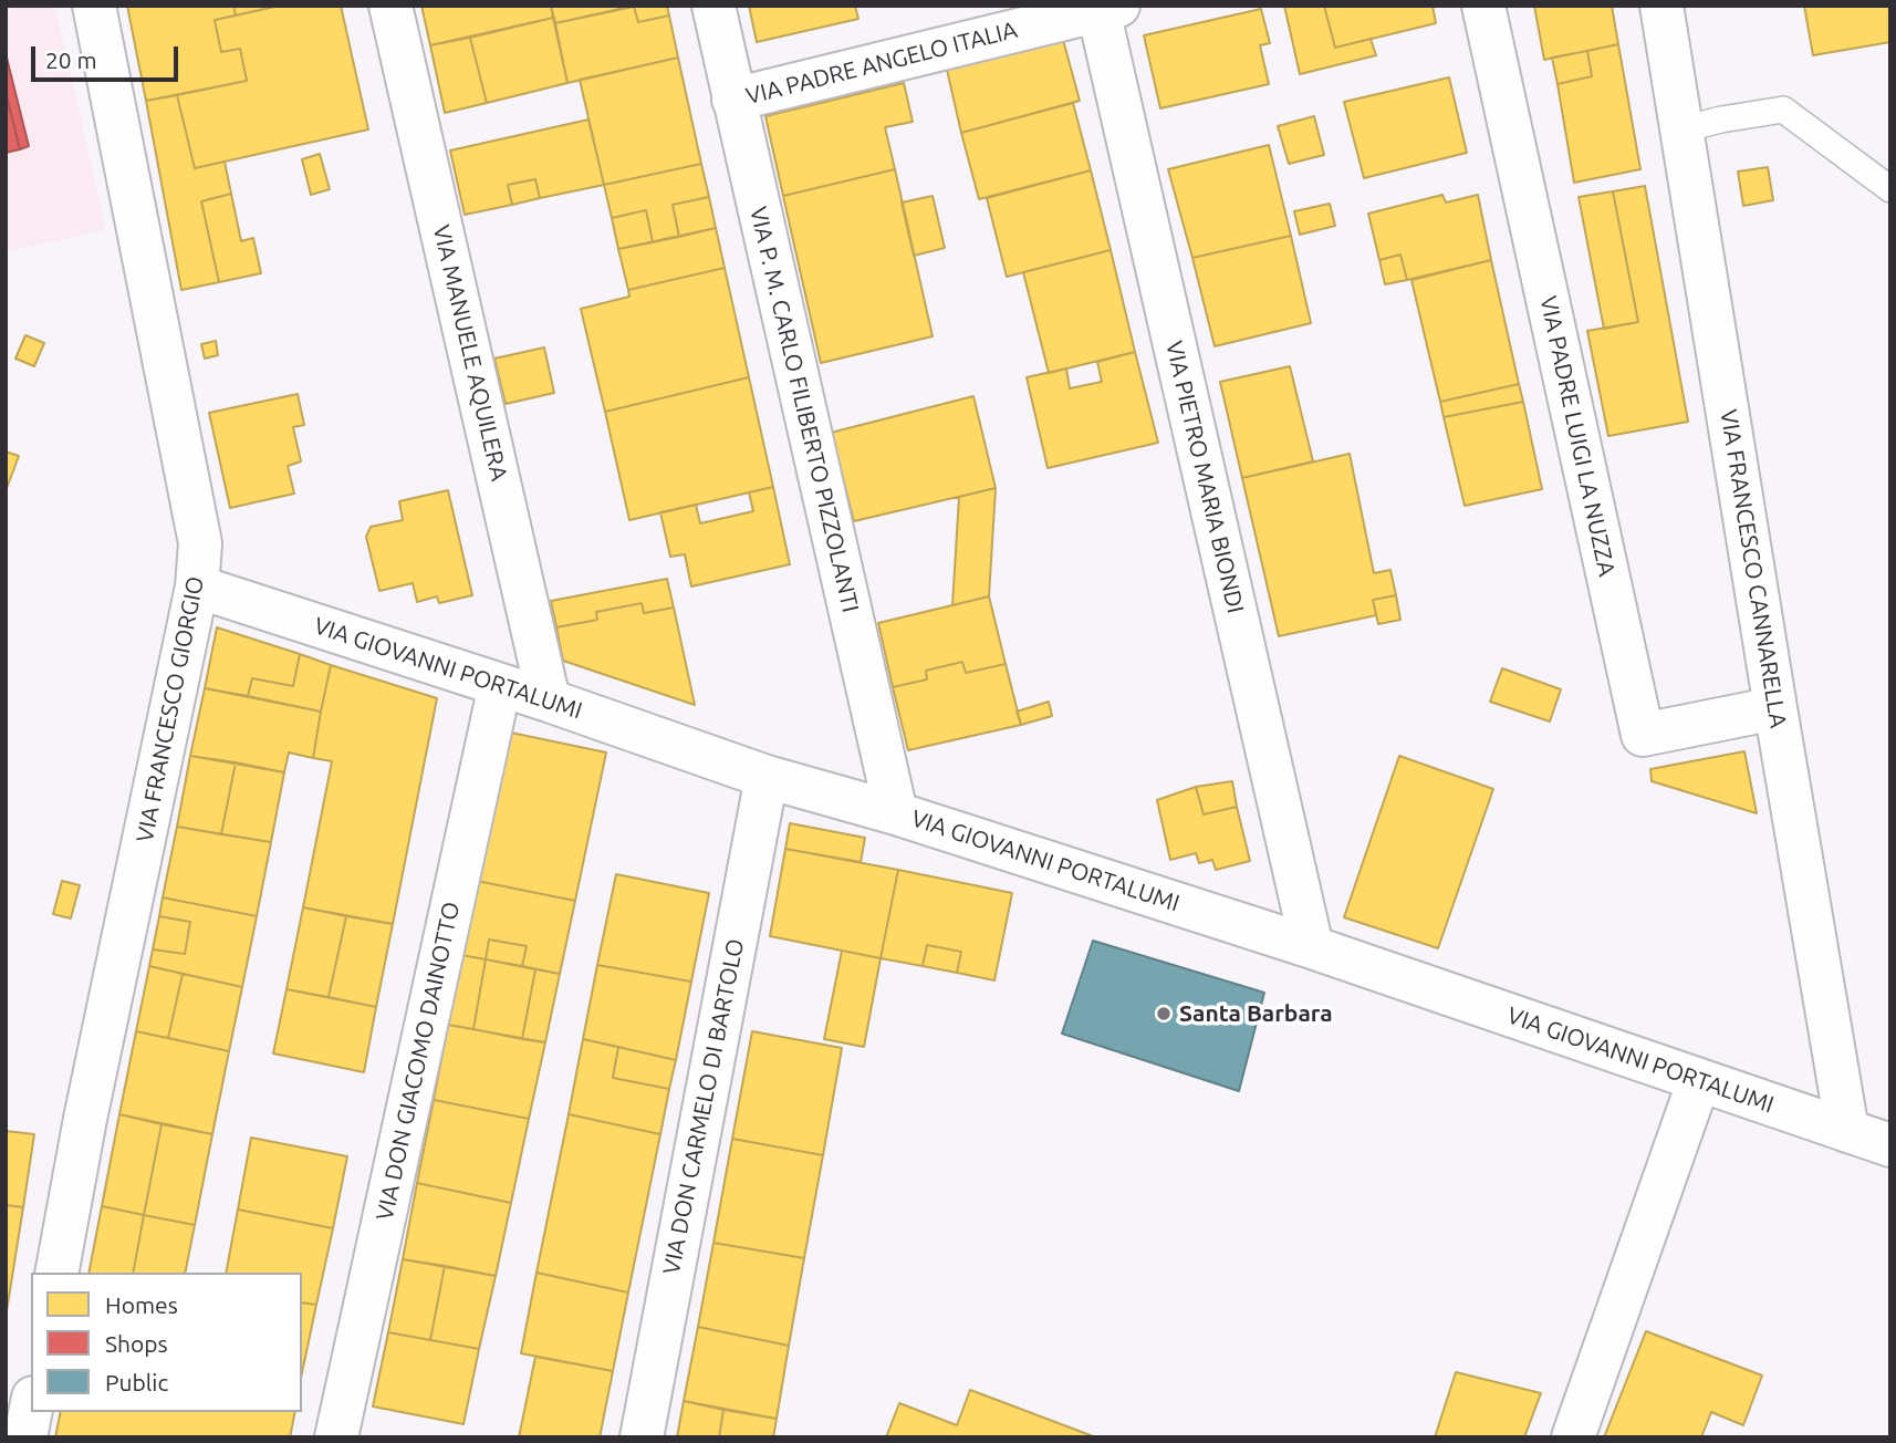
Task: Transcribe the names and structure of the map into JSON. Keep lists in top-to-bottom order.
{
  "streets": {
    "street": [
      "VIA PADRE ANGELO ITALIA",
      "VIA MANUELE AQUILERA",
      "VIA P. M. CARLO FILIBERTO PIZZOLANTI",
      "VIA PADRE LUIGI LA NUZZA",
      "VIA PIETRO MARIA BIONDI",
      "VIA FRANCESCO CANNARELLA",
      "VIA GIOVANNI PORTALUMI",
      "VIA FRANCESCO GIORGIO",
      "VIA DON GIACOMO DAINOTTO",
      "VIA DON CARMELO DI BARTOLO"
    ]
  },
  "crossings": [
    ["VIA PADRE ANGELO ITALIA", "VIA P. M. CARLO FILIBERTO PIZZOLANTI"],
    ["VIA PADRE ANGELO ITALIA", "VIA PIETRO MARIA BIONDI"],
    ["VIA MANUELE AQUILERA", "VIA GIOVANNI PORTALUMI"],
    ["VIA P. M. CARLO FILIBERTO PIZZOLANTI", "VIA GIOVANNI PORTALUMI"],
    ["VIA PADRE LUIGI LA NUZZA", "VIA FRANCESCO CANNARELLA"],
    ["VIA PIETRO MARIA BIONDI", "VIA GIOVANNI PORTALUMI"],
    ["VIA FRANCESCO CANNARELLA", "VIA GIOVANNI PORTALUMI"],
    ["VIA GIOVANNI PORTALUMI", "VIA FRANCESCO GIORGIO"],
    ["VIA GIOVANNI PORTALUMI", "VIA DON GIACOMO DAINOTTO"],
    ["VIA GIOVANNI PORTALUMI", "VIA DON CARMELO DI BARTOLO"]
  ],
  "places": ["Santa Barbara"],
  "legend": ["Homes", "Shops", "Public"],
  "scale_bar": "20 m"
}
